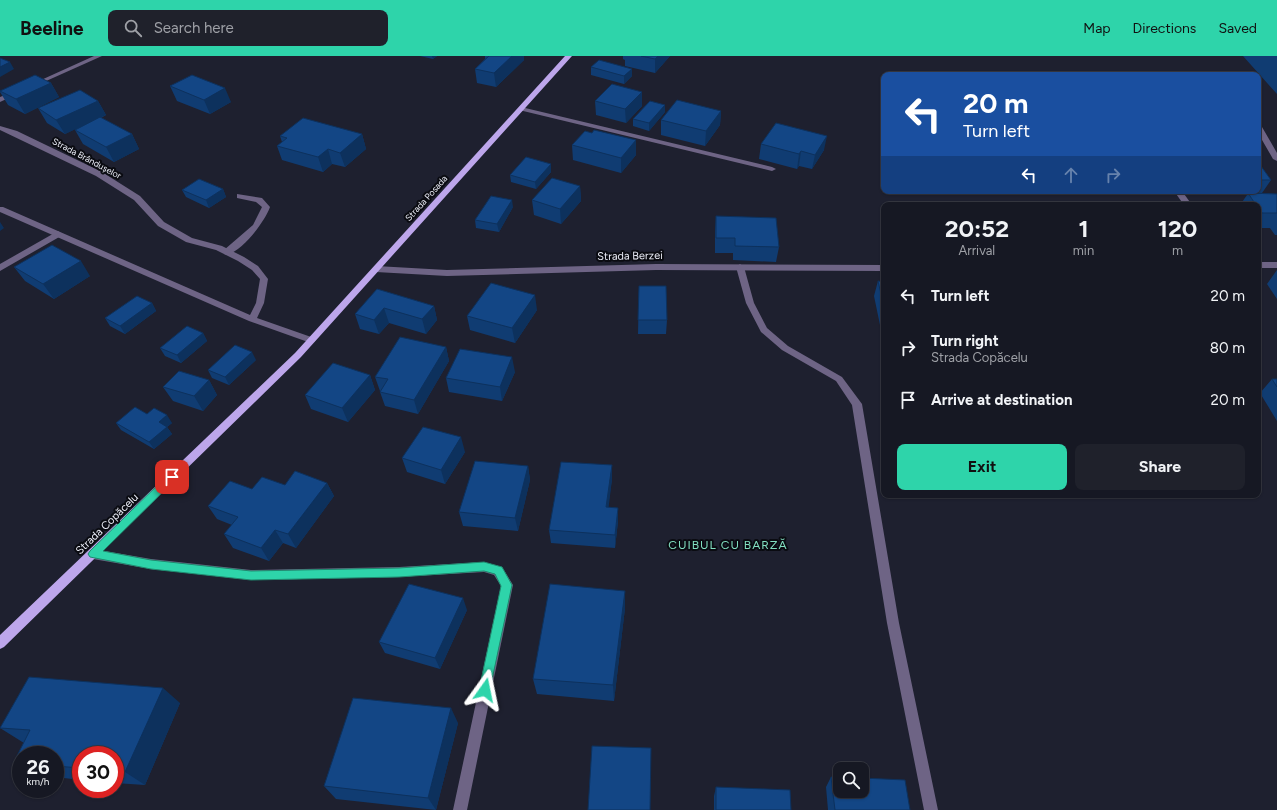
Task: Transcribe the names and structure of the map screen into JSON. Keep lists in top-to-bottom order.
{
  "streets": {
    "main road": ["Strada Posada", "Strada Copăcelu"],
    "street": ["Strada Brândușelor", "Strada Berzei"]
  },
  "crossings": [
    ["Strada Posada", "Strada Berzei"],
    ["Strada Posada", "Strada Copăcelu"]
  ],
  "districts": ["CUIBUL CU BARZĂ"],
  "page": {
    "header": "Beeline",
    "search": "Search here",
    "nav": ["Map", "Directions", "Saved"],
    "turn": ["20 m", "Turn left"],
    "eta": [
      "20:52",
      "Arrival",
      "1",
      "min",
      "120",
      "m"
    ],
    "list": [
      {
        "name": "Turn left",
        "value": "20 m"
      },
      {
        "name": "Turn right",
        "note": "Strada Copăcelu",
        "value": "80 m"
      },
      {
        "name": "Arrive at destination",
        "value": "20 m"
      }
    ],
    "buttons": ["Exit", "Share"],
    "speed": "26 km/h",
    "limit": "30"
  }
}
